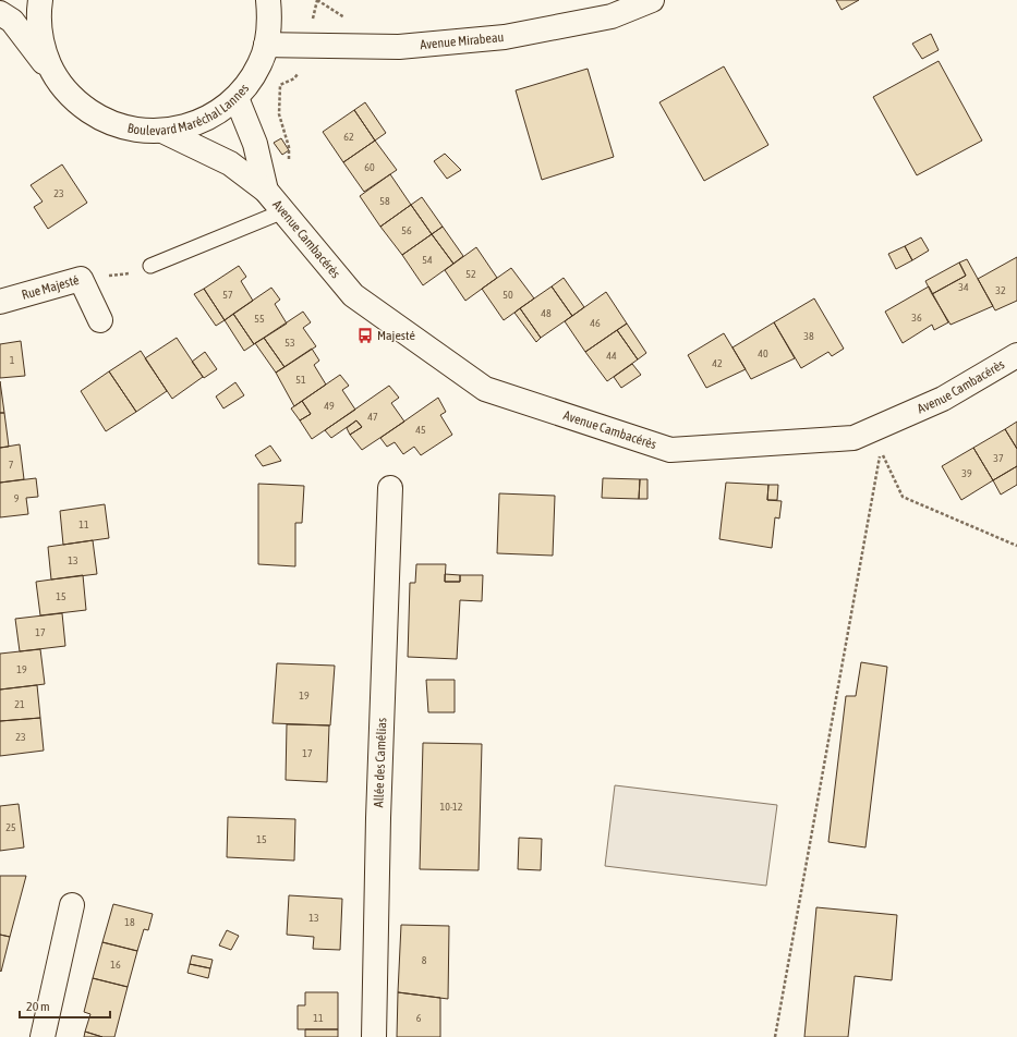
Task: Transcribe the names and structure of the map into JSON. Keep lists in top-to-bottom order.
{
  "streets": {
    "street": [
      "Avenue Mirabeau",
      "Boulevard Maréchal Lannes",
      "Avenue Cambacérès",
      "Rue Majesté",
      "Allée des Camélias"
    ]
  },
  "crossings": [
    ["Avenue Mirabeau", "Boulevard Maréchal Lannes"],
    ["Boulevard Maréchal Lannes", "Avenue Cambacérès"]
  ],
  "places": {
    "bus stop": ["Majesté"]
  },
  "house_numbers": [
    "62",
    "60",
    "23",
    "58",
    "56",
    "54",
    "52",
    "34",
    "32",
    "57",
    "50",
    "48",
    "36",
    "55",
    "46",
    "38",
    "53",
    "40",
    "44",
    "1",
    "42",
    "51",
    "49",
    "47",
    "45",
    "37",
    "7",
    "39",
    "9",
    "11",
    "13",
    "15",
    "17",
    "19",
    "19",
    "21",
    "23",
    "17",
    "10-12",
    "25",
    "15",
    "13",
    "18",
    "8",
    "16",
    "11",
    "6"
  ],
  "scale_bar": "20 m"
}
